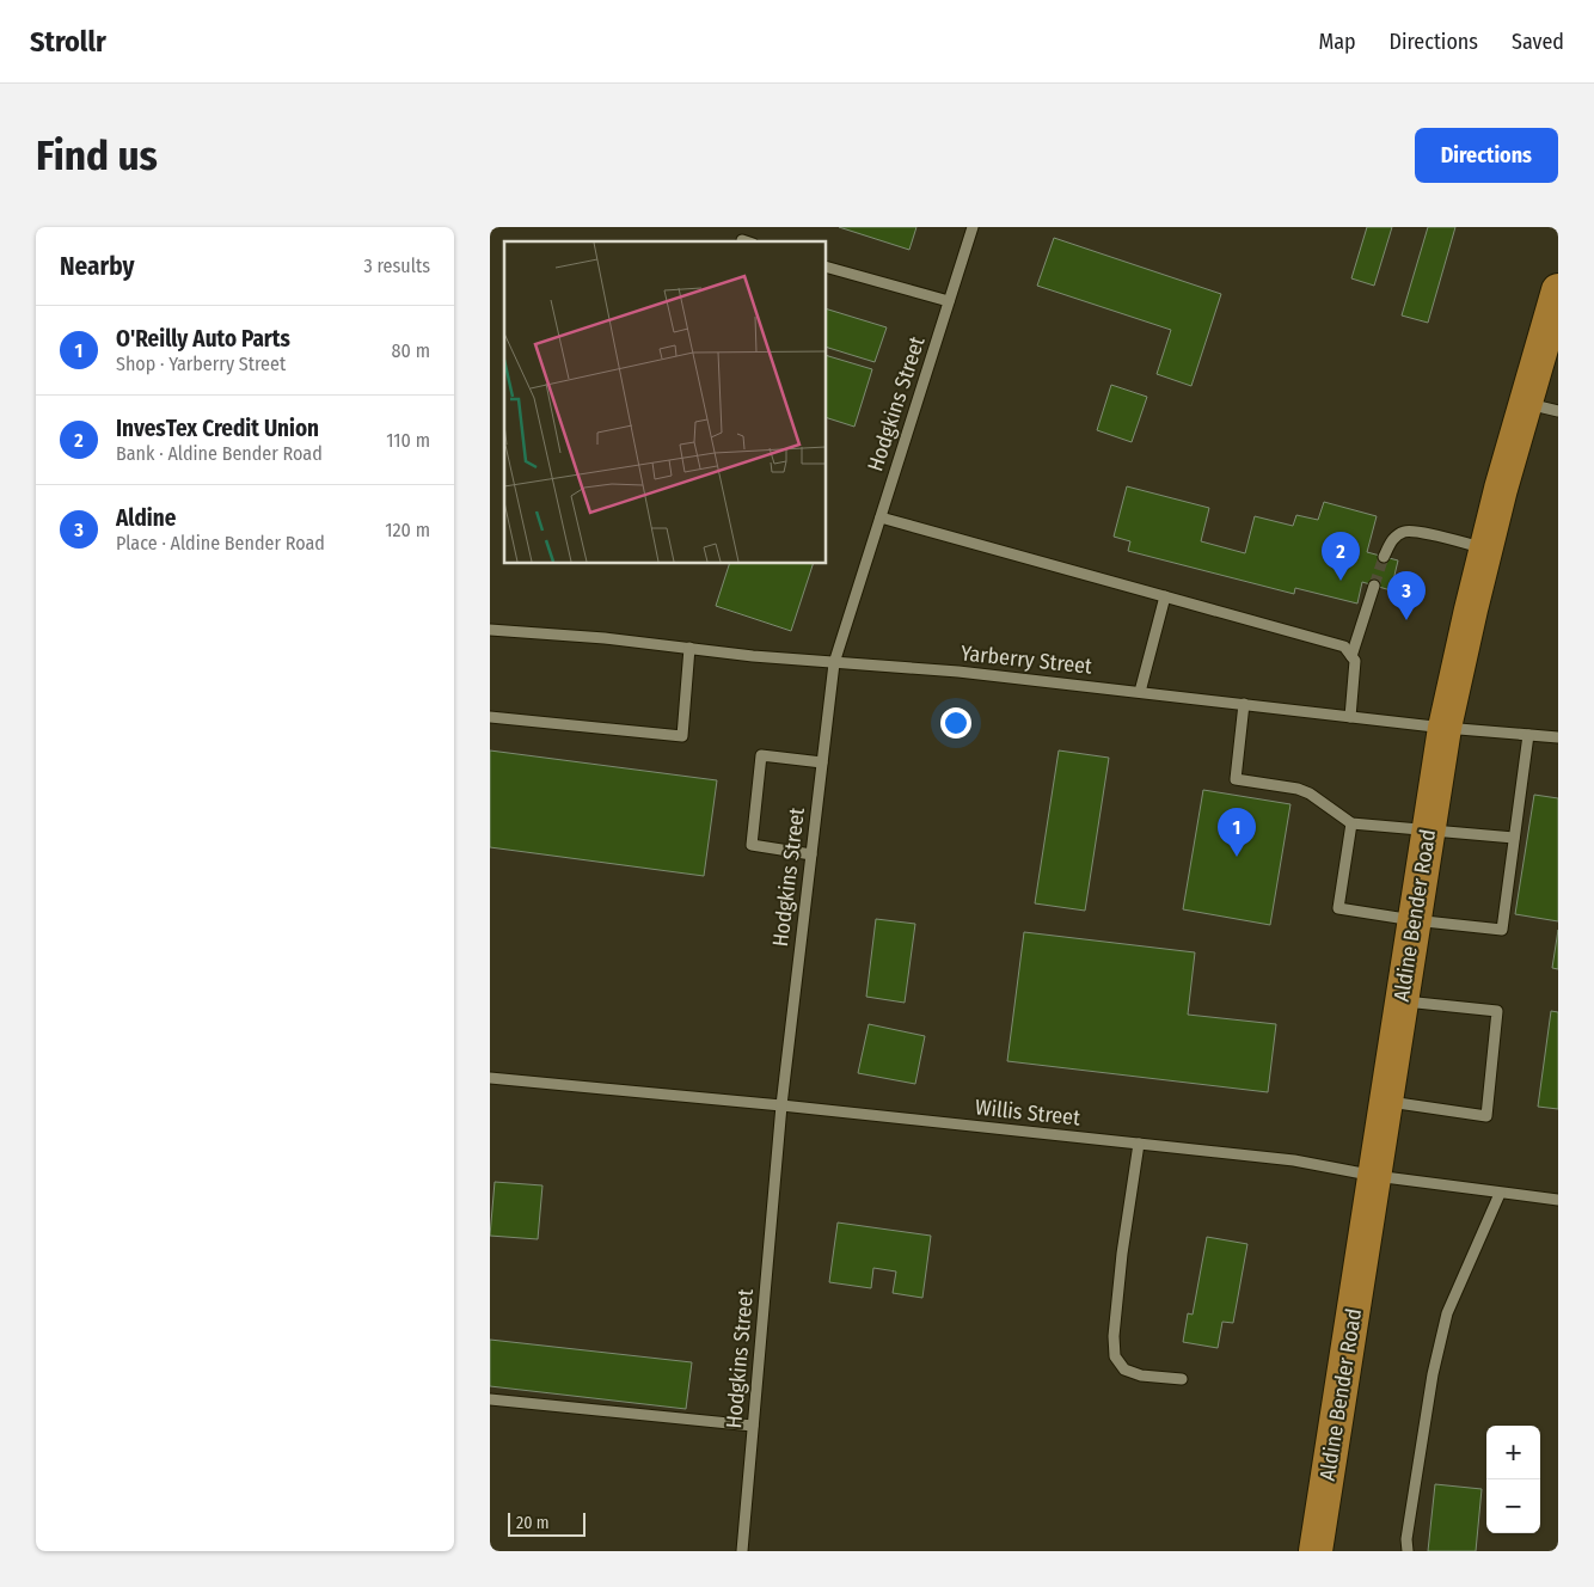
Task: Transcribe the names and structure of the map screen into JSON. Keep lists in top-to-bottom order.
{
  "streets": {
    "main road": ["Aldine Bender Road"],
    "street": ["Hodgkins Street", "Yarberry Street", "Willis Street"]
  },
  "crossings": [
    ["Hodgkins Street", "Yarberry Street"],
    ["Hodgkins Street", "Willis Street"],
    ["Yarberry Street", "Aldine Bender Road"],
    ["Aldine Bender Road", "Willis Street"]
  ],
  "scale_bar": "20 m",
  "page": {
    "header": "Strollr",
    "nav": ["Map", "Directions", "Saved"],
    "buttons": "Directions",
    "title": "Find us",
    "heading": ["Nearby", "3 results"],
    "list": [
      {
        "mark": "1",
        "name": "O'Reilly Auto Parts",
        "note": "Shop · Yarberry Street",
        "value": "80 m"
      },
      {
        "mark": "2",
        "name": "InvesTex Credit Union",
        "note": "Bank · Aldine Bender Road",
        "value": "110 m"
      },
      {
        "mark": "3",
        "name": "Aldine",
        "note": "Place · Aldine Bender Road",
        "value": "120 m"
      }
    ],
    "pins": ["2", "3", "1"],
    "map_buttons": ["+", "−"],
    "scale": "20 m"
  }
}
